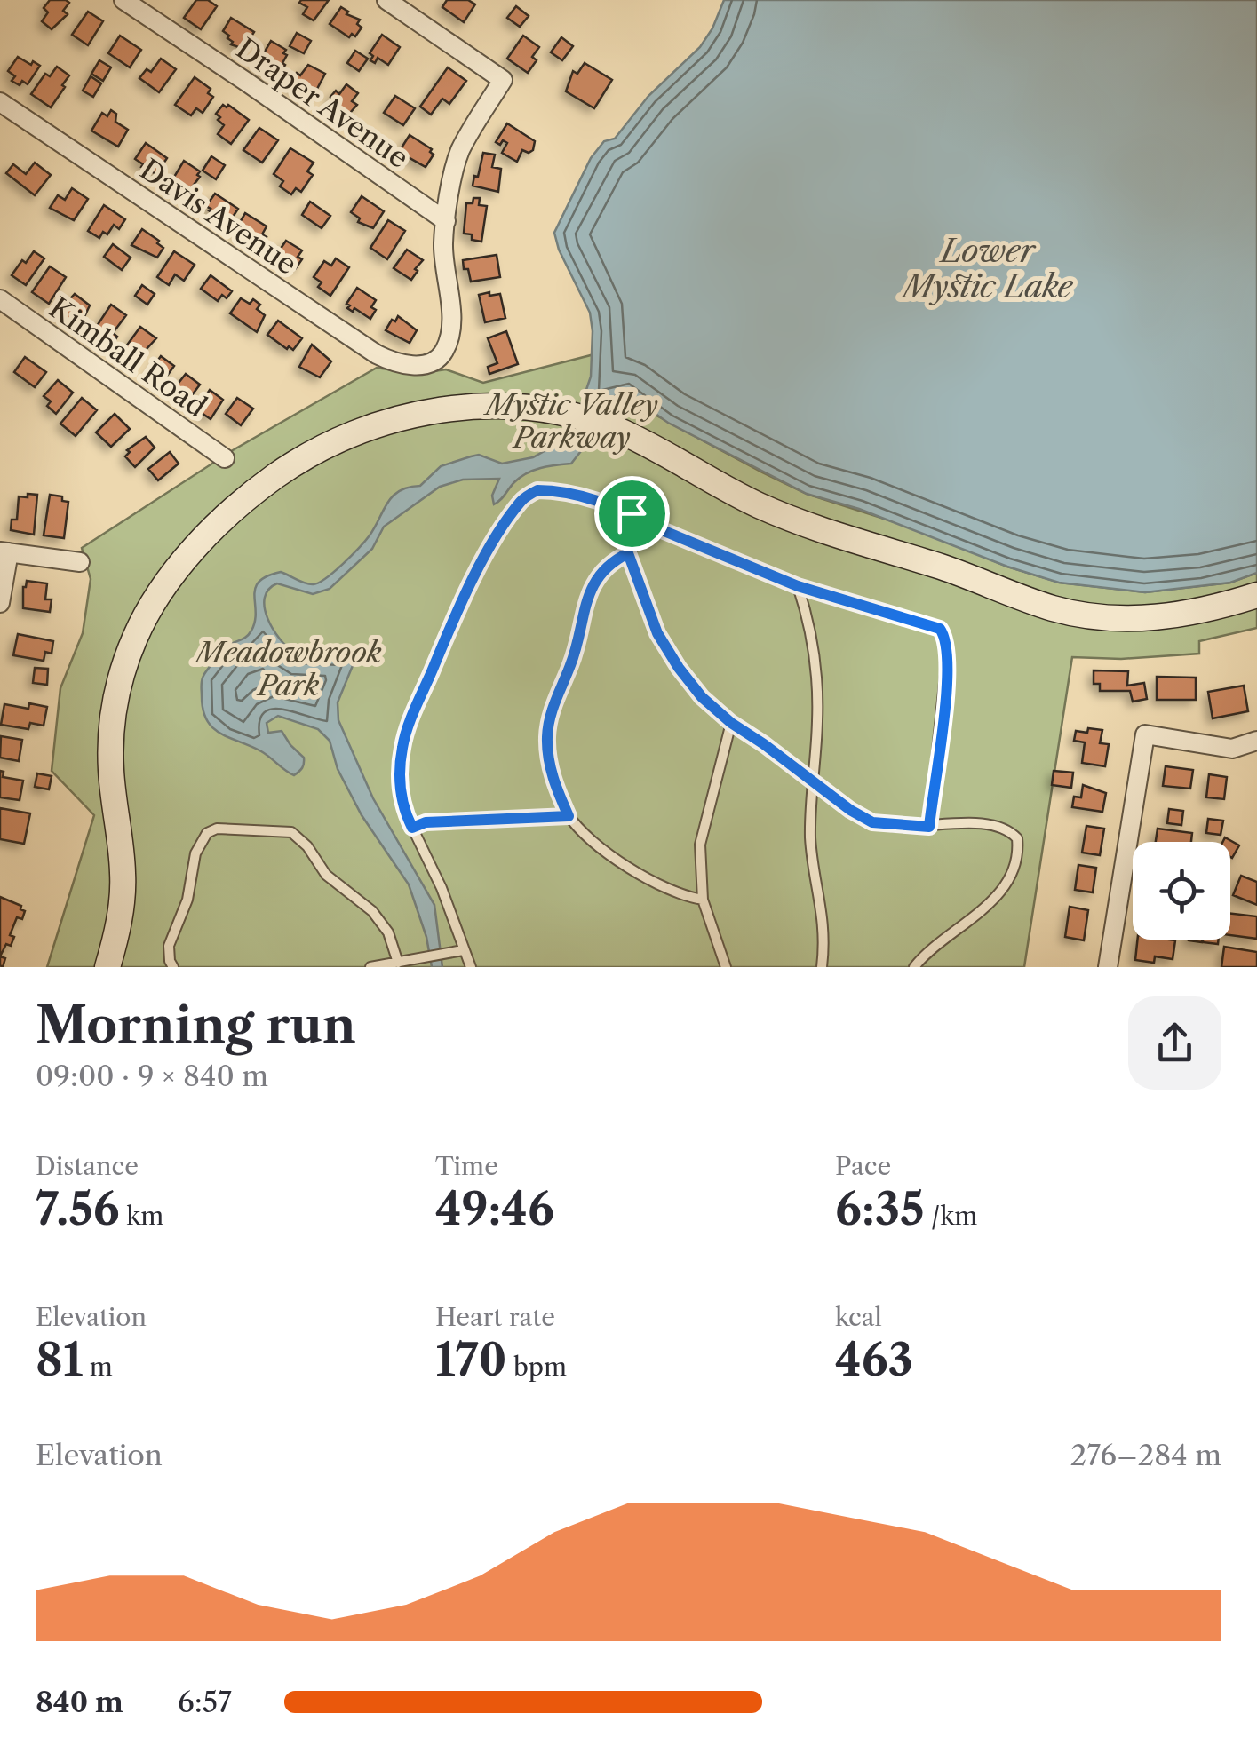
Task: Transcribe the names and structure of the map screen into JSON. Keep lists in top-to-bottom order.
{
  "streets": {
    "street": ["Draper Avenue", "Davis Avenue", "Kimball Road"]
  },
  "crossings": [
    ["Draper Avenue", "Davis Avenue"]
  ],
  "water": ["Lower Mystic Lake"],
  "parks": ["Mystic Valley Parkway", "Meadowbrook Park"],
  "page": {
    "heading": ["Morning run", "09:00 · 9 × 840 m"],
    "stats": [
      ["Distance", "7.56 km"],
      ["Time", "49:46"],
      ["Pace", "6:35 /km"],
      ["Elevation", "81 m"],
      ["Heart rate", "170 bpm"],
      ["kcal", "463"]
    ],
    "chart": ["Elevation", "276–284 m"],
    "list": [
      {
        "name": "840 m",
        "note": "6:57"
      }
    ]
  }
}
